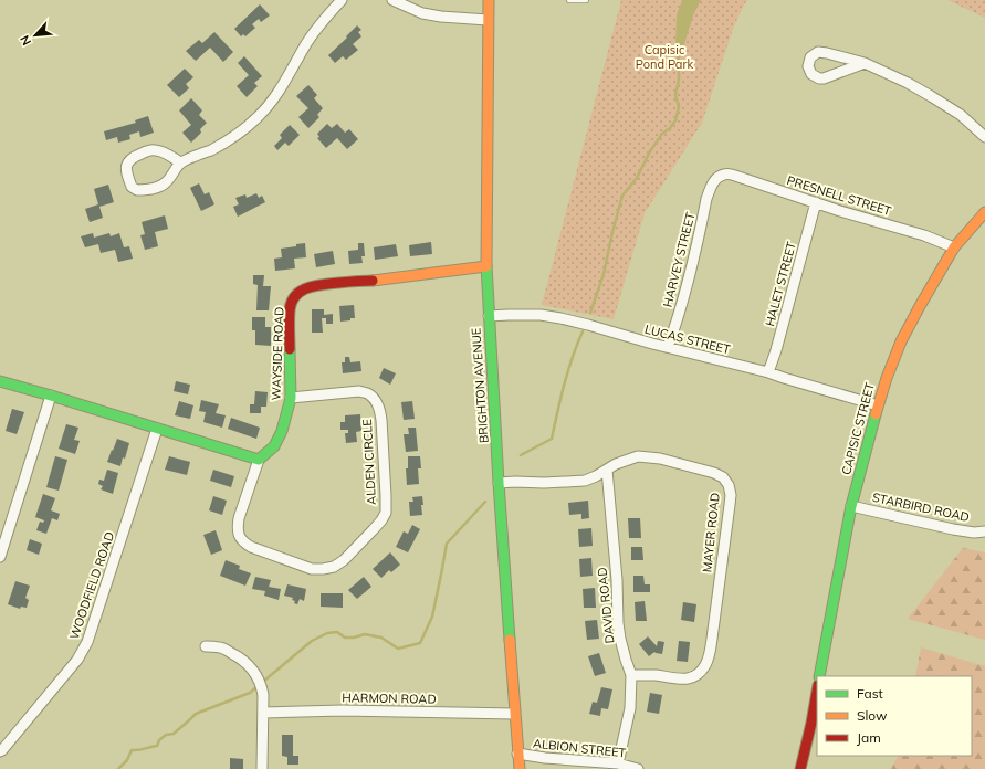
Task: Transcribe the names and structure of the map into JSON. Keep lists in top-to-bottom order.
{
  "streets": {
    "street": [
      "PRESNELL STREET",
      "HARVEY STREET",
      "HALET STREET",
      "LUCAS STREET",
      "WAYSIDE ROAD",
      "BRIGHTON AVENUE",
      "CAPISIC STREET",
      "ALDEN CIRCLE",
      "STARBIRD ROAD",
      "MAYER ROAD",
      "WOODFIELD ROAD",
      "DAVID ROAD",
      "HARMON ROAD",
      "ALBION STREET"
    ]
  },
  "crossings": [
    ["PRESNELL STREET", "HARVEY STREET"],
    ["PRESNELL STREET", "HALET STREET"],
    ["PRESNELL STREET", "CAPISIC STREET"],
    ["HARVEY STREET", "LUCAS STREET"],
    ["HALET STREET", "LUCAS STREET"],
    ["LUCAS STREET", "BRIGHTON AVENUE"],
    ["LUCAS STREET", "CAPISIC STREET"],
    ["WAYSIDE ROAD", "BRIGHTON AVENUE"],
    ["WAYSIDE ROAD", "ALDEN CIRCLE"],
    ["BRIGHTON AVENUE", "MAYER ROAD"],
    ["BRIGHTON AVENUE", "HARMON ROAD"],
    ["BRIGHTON AVENUE", "ALBION STREET"],
    ["CAPISIC STREET", "STARBIRD ROAD"],
    ["MAYER ROAD", "DAVID ROAD"],
    ["DAVID ROAD", "ALBION STREET"]
  ],
  "parks": ["Capisic Pond Park"],
  "legend": ["Fast", "Slow", "Jam"],
  "north": "bottom left"
}
